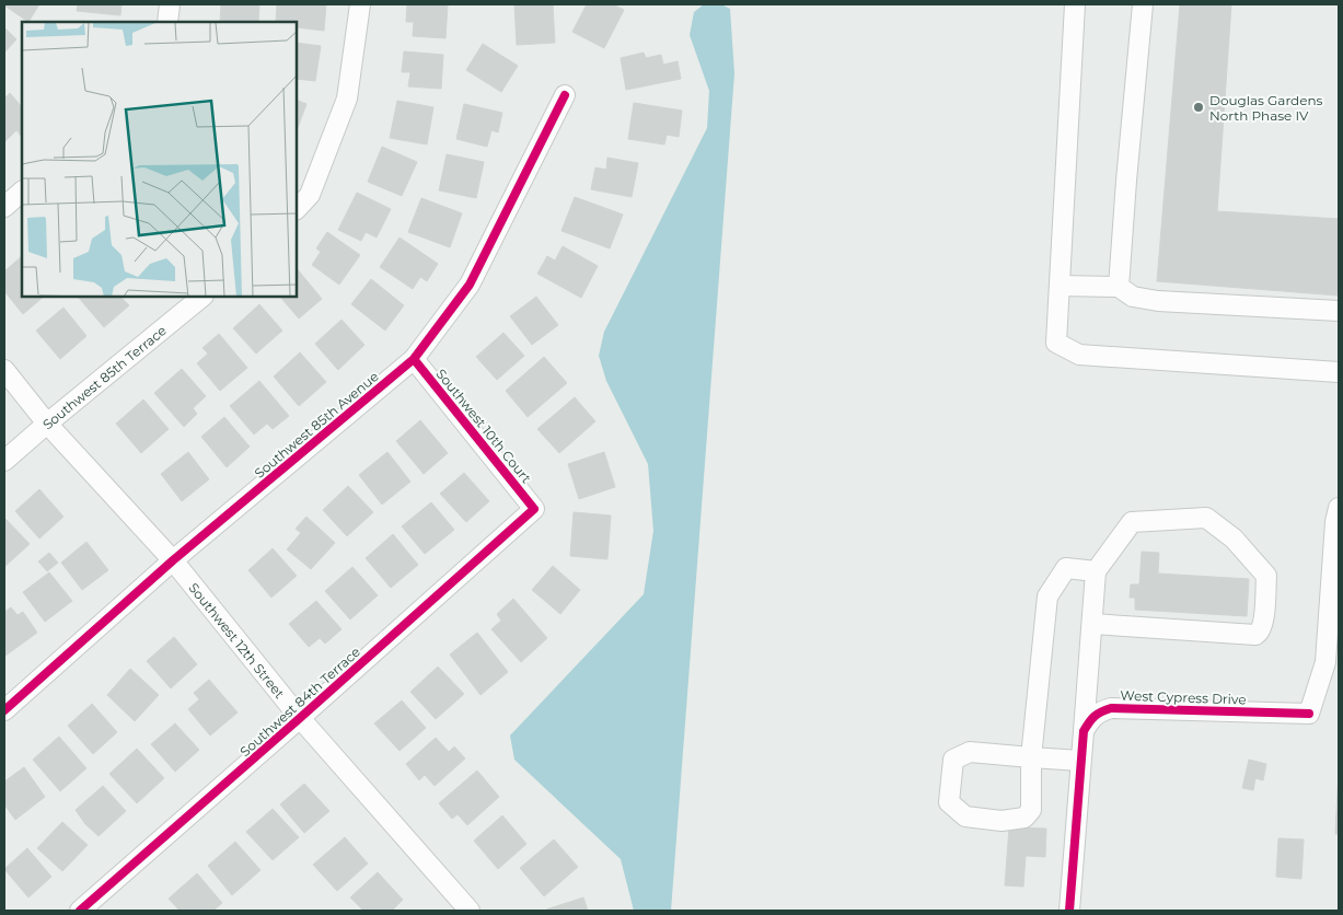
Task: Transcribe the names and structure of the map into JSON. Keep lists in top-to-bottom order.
{
  "streets": {
    "street": [
      "Southwest 85th Terrace",
      "Southwest 85th Avenue",
      "Southwest 10th Court",
      "Southwest 12th Street",
      "West Cypress Drive",
      "Southwest 84th Terrace"
    ]
  },
  "crossings": [
    ["Southwest 85th Terrace", "Southwest 12th Street"],
    ["Southwest 85th Avenue", "Southwest 10th Court"],
    ["Southwest 85th Avenue", "Southwest 12th Street"],
    ["Southwest 10th Court", "Southwest 84th Terrace"],
    ["Southwest 12th Street", "Southwest 84th Terrace"]
  ],
  "places": ["Douglas Gardens North Phase IV"]
}
